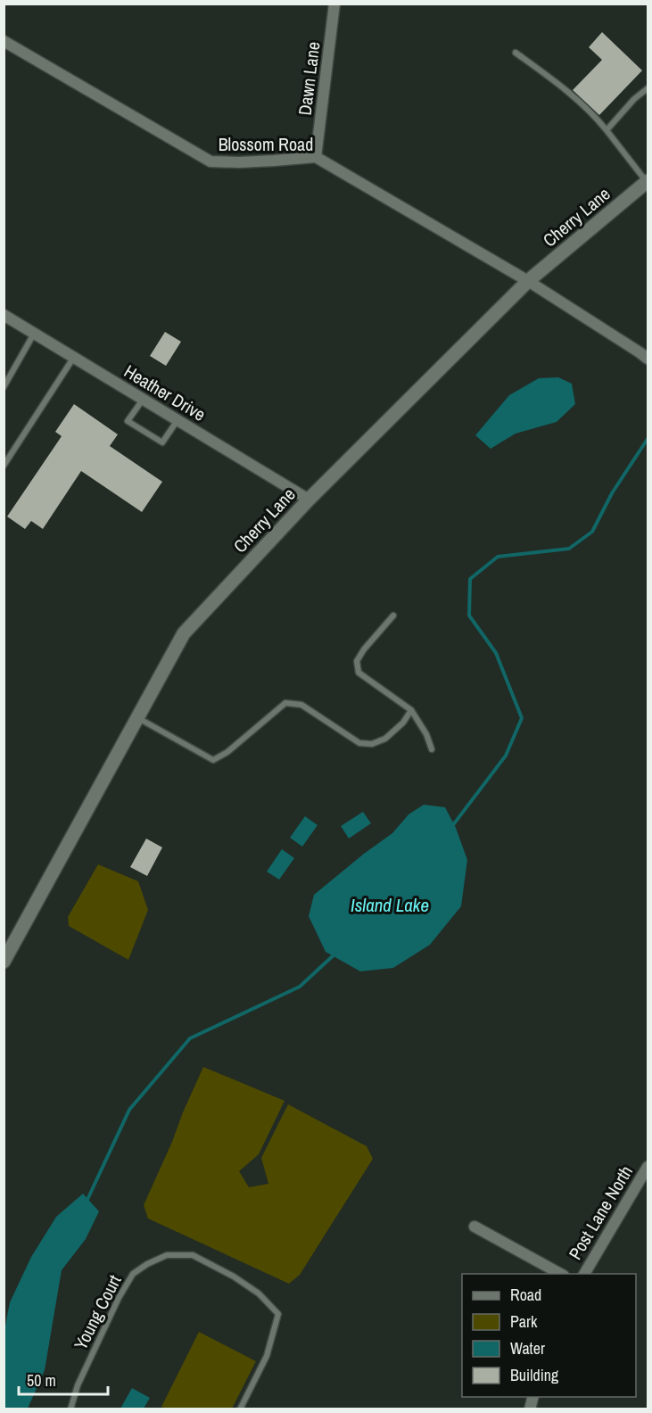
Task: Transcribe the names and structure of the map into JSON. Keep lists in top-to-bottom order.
{
  "streets": {
    "street": [
      "Dawn Lane",
      "Blossom Road",
      "Cherry Lane",
      "Heather Drive",
      "Post Lane North"
    ],
    "lane": ["Young Court"]
  },
  "crossings": [
    ["Dawn Lane", "Blossom Road"],
    ["Blossom Road", "Cherry Lane"],
    ["Cherry Lane", "Heather Drive"]
  ],
  "water": ["Island Lake"],
  "legend": [
    "Road",
    "Park",
    "Water",
    "Building"
  ],
  "scale_bar": "50 m"
}
